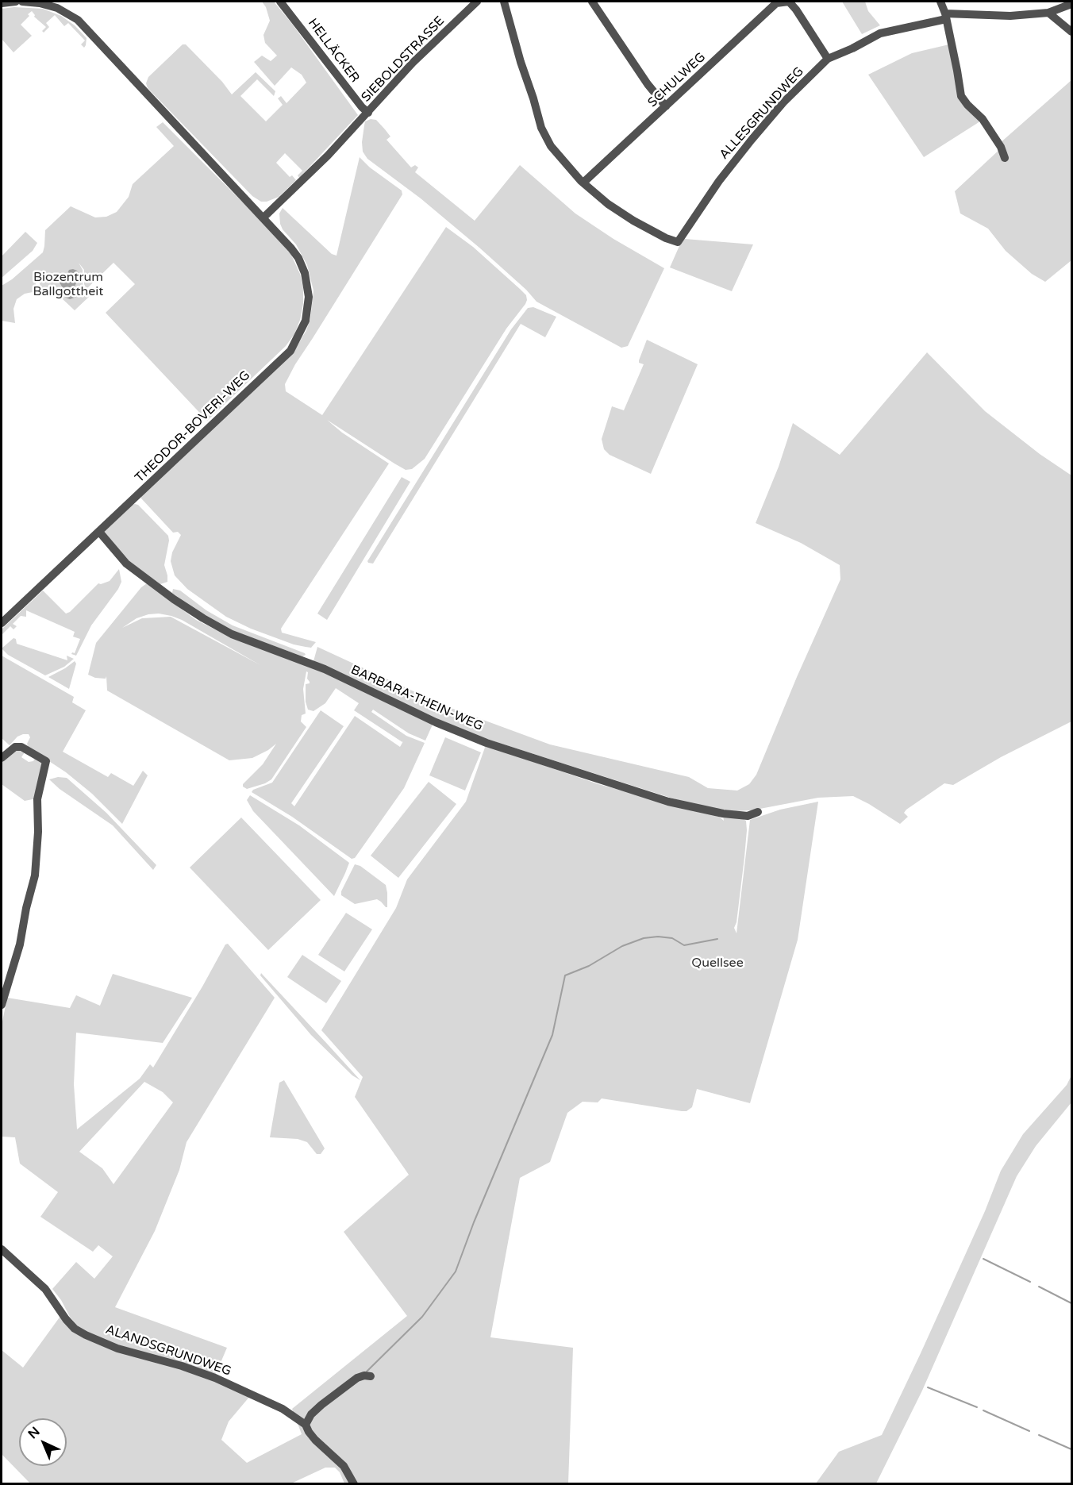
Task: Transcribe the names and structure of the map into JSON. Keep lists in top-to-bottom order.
{
  "streets": {
    "street": [
      "HELLÄCKER",
      "SIEBOLDSTRASSE",
      "SCHULWEG",
      "ALLESGRUNDWEG",
      "THEODOR-BOVERI-WEG",
      "BARBARA-THEIN-WEG",
      "ALANDSGRUNDWEG"
    ]
  },
  "crossings": [
    ["HELLÄCKER", "SIEBOLDSTRASSE"],
    ["SIEBOLDSTRASSE", "THEODOR-BOVERI-WEG"],
    ["SCHULWEG", "ALLESGRUNDWEG"],
    ["THEODOR-BOVERI-WEG", "BARBARA-THEIN-WEG"]
  ],
  "parks": ["Biozentrum Ballgottheit", "Quellsee"],
  "north": "top left"
}
